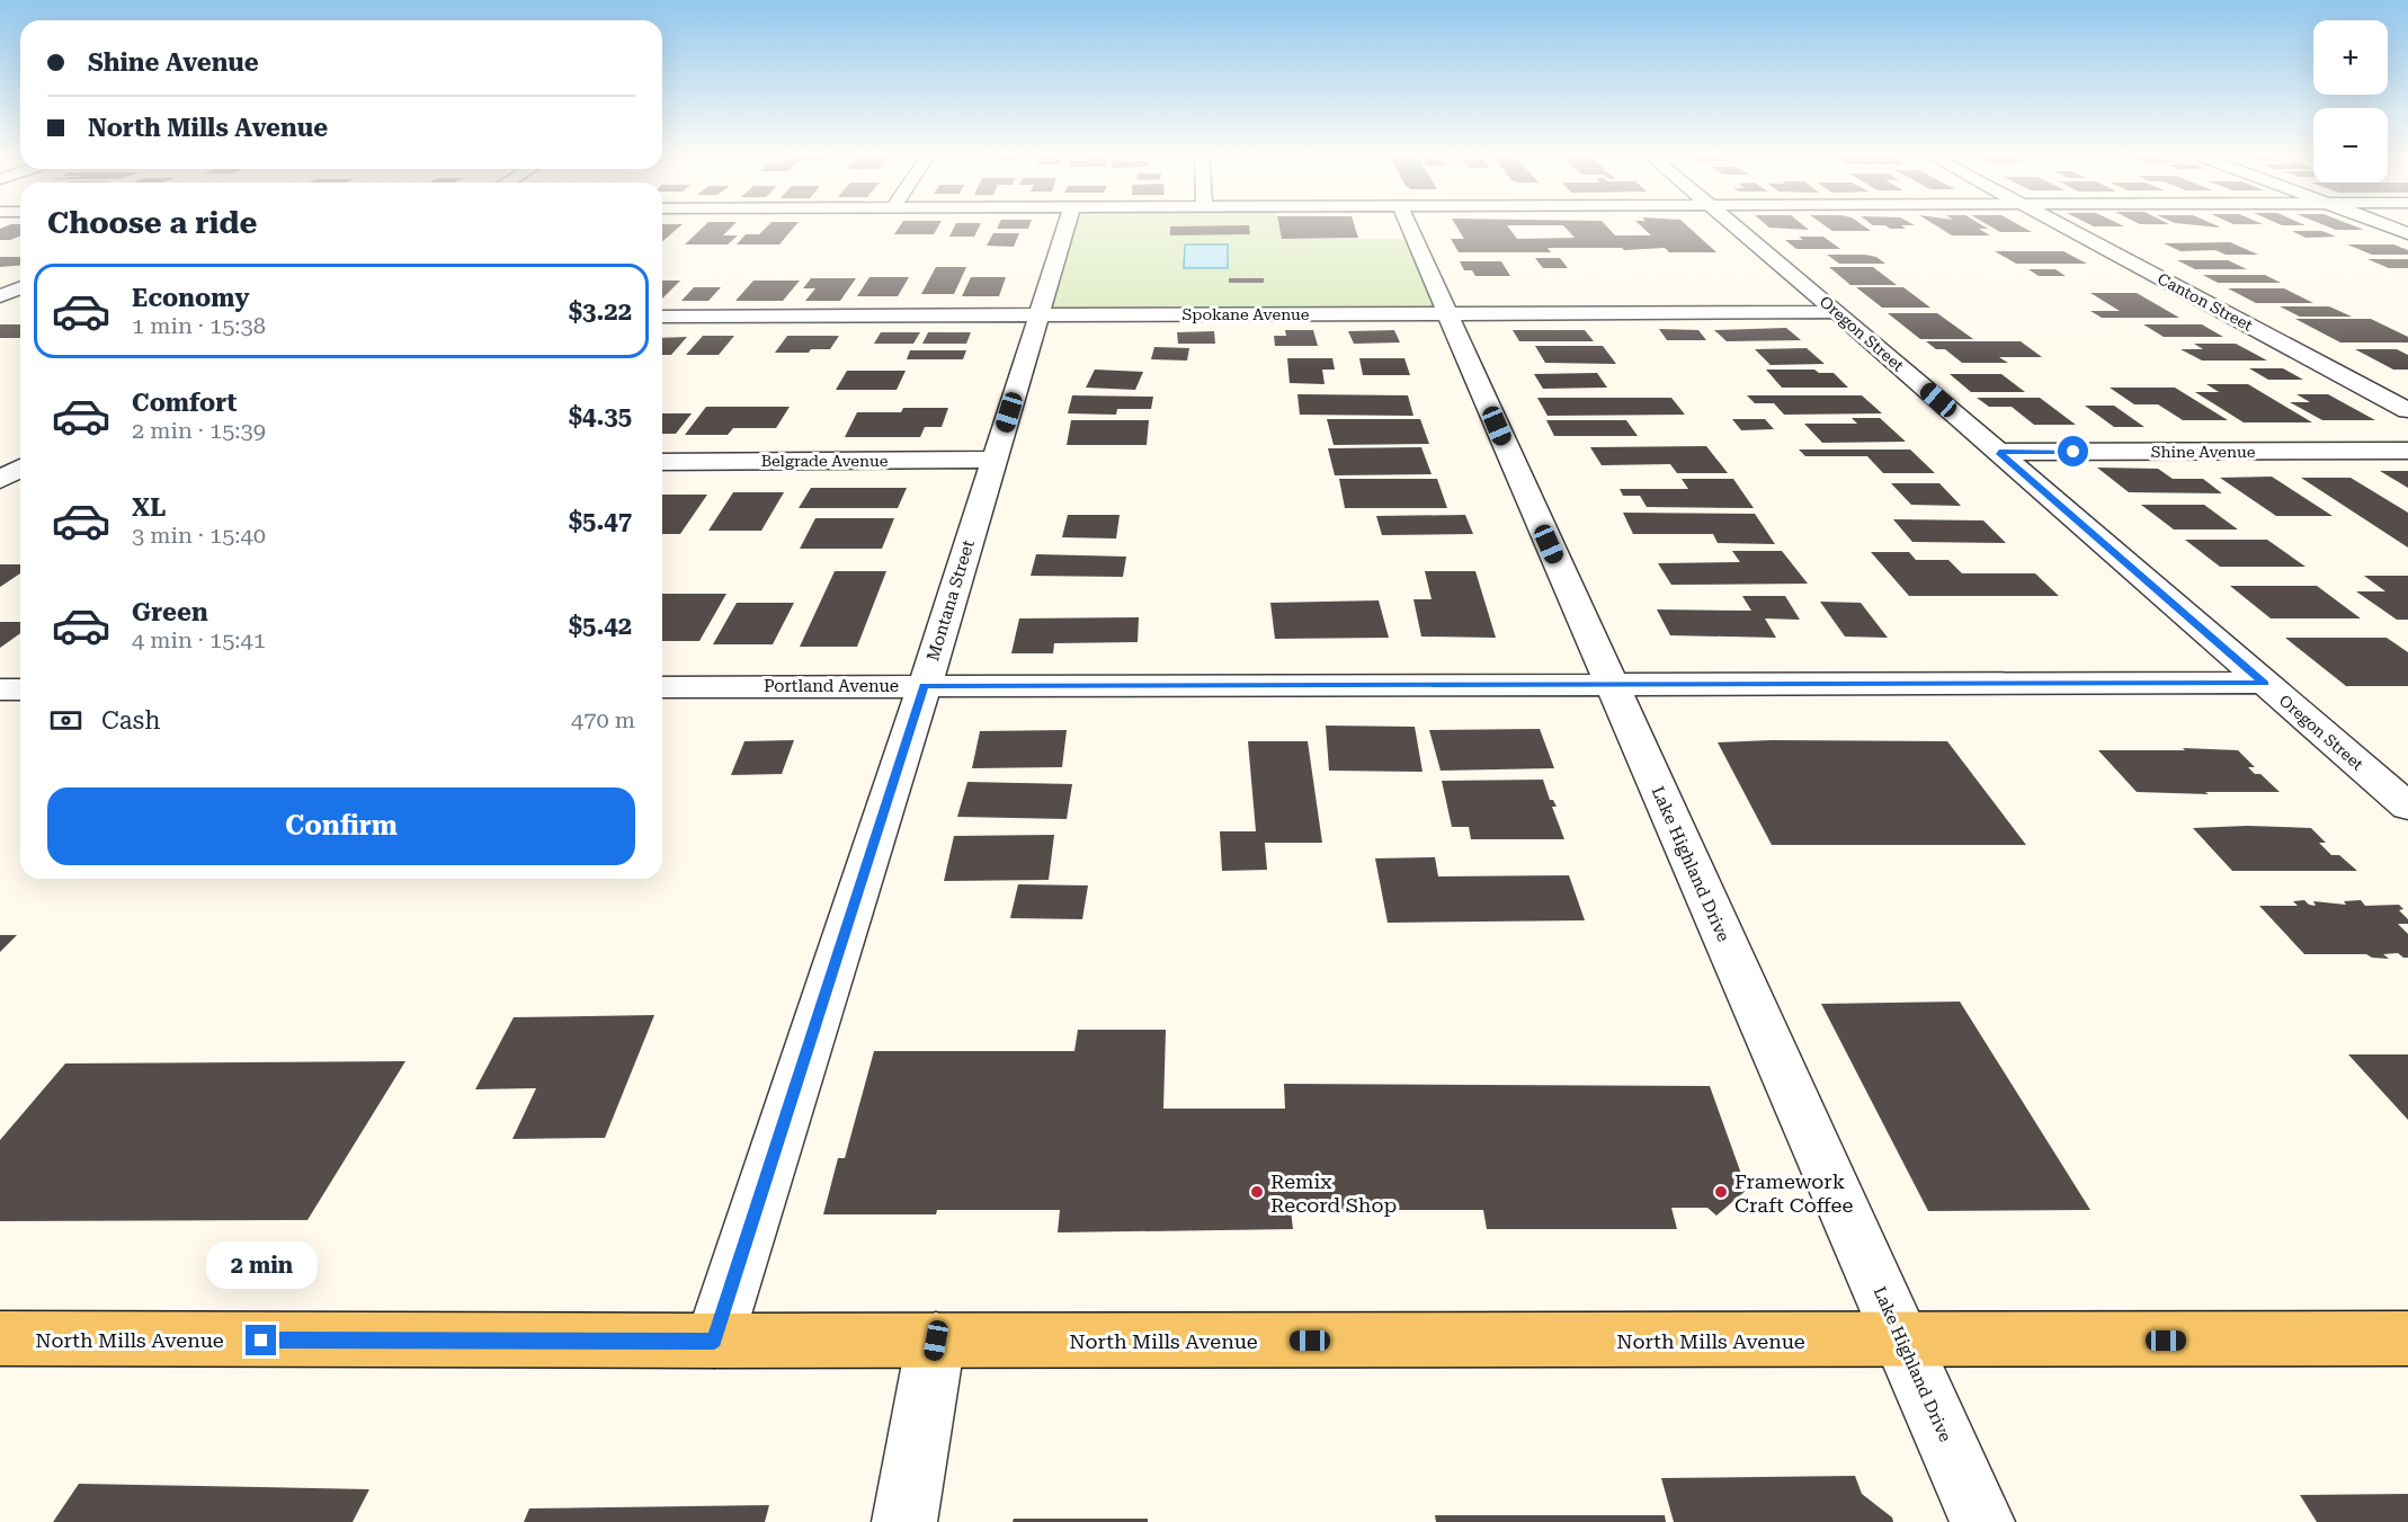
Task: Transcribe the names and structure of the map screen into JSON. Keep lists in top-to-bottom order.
{
  "streets": {
    "main road": ["North Mills Avenue"],
    "street": [
      "Canton Street",
      "Spokane Avenue",
      "Oregon Street",
      "Shine Avenue",
      "Belgrade Avenue",
      "Montana Street",
      "Portland Avenue",
      "Lake Highland Drive"
    ]
  },
  "crossings": [
    ["Spokane Avenue", "Oregon Street"],
    ["Spokane Avenue", "Montana Street"],
    ["Spokane Avenue", "Lake Highland Drive"],
    ["Oregon Street", "Shine Avenue"],
    ["Oregon Street", "Portland Avenue"],
    ["Belgrade Avenue", "Montana Street"],
    ["Montana Street", "Portland Avenue"],
    ["Montana Street", "North Mills Avenue"],
    ["Portland Avenue", "Lake Highland Drive"],
    ["Lake Highland Drive", "North Mills Avenue"]
  ],
  "places": ["Remix Record Shop", "Framework Craft Coffee"],
  "page": {
    "map_buttons": ["+", "−"],
    "banner": ["Shine Avenue", "North Mills Avenue"],
    "heading": "Choose a ride",
    "list": [
      {
        "name": "Economy",
        "note": "1 min · 15:38",
        "value": "$3.22"
      },
      {
        "name": "Comfort",
        "note": "2 min · 15:39",
        "value": "$4.35"
      },
      {
        "name": "XL",
        "note": "3 min · 15:40",
        "value": "$5.47"
      },
      {
        "name": "Green",
        "note": "4 min · 15:41",
        "value": "$5.42"
      }
    ],
    "pay": ["Cash", "470 m"],
    "buttons": "Confirm",
    "bubble": "2 min"
  }
}
